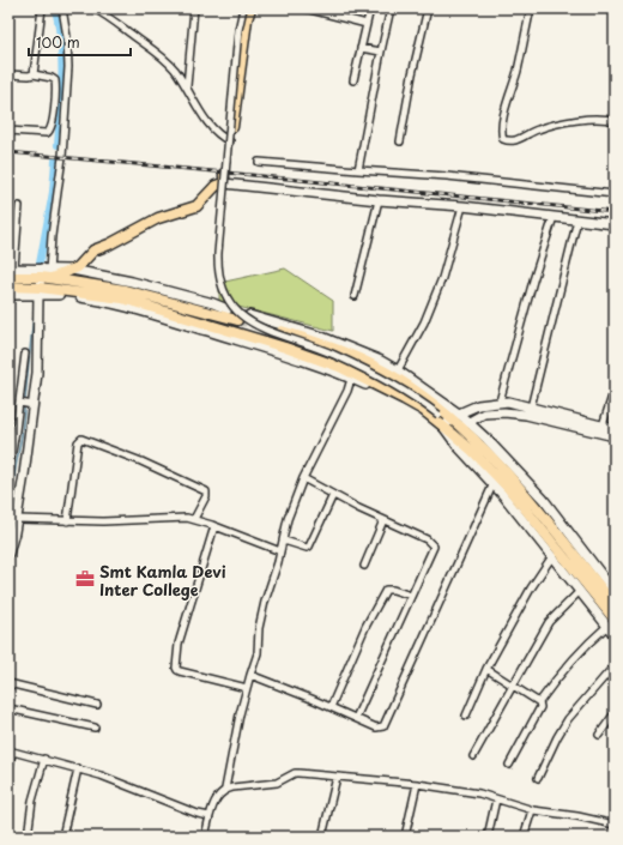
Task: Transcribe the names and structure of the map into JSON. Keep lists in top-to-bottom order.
{
  "places": {
    "office": ["Smt Kamla Devi Inter College"]
  },
  "scale_bar": "100 m"
}
